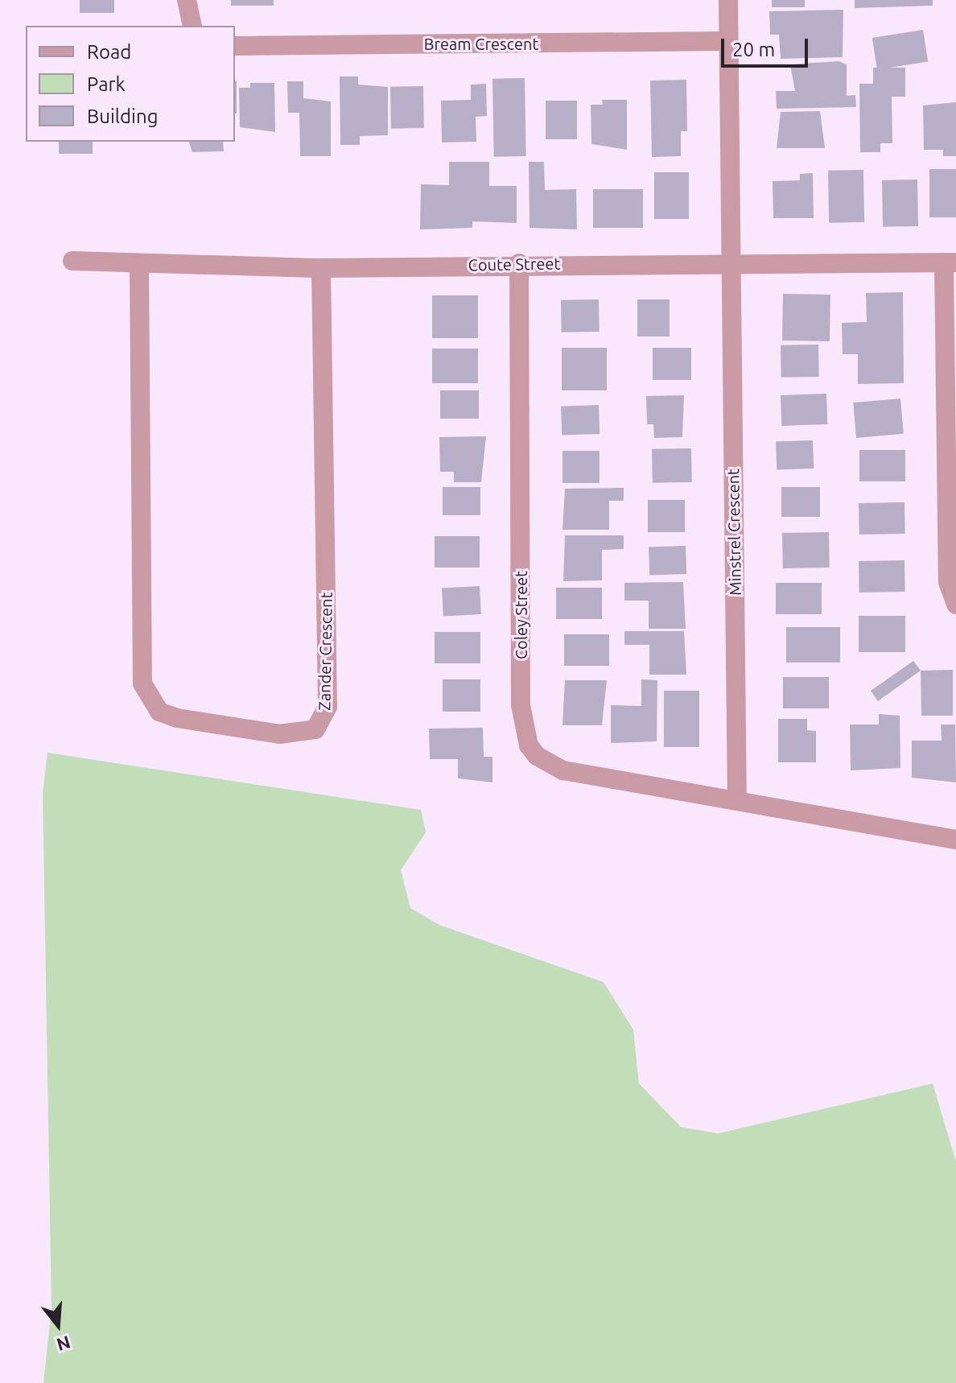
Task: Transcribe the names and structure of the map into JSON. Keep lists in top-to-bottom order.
{
  "streets": {
    "street": [
      "Bream Crescent",
      "Coute Street",
      "Minstrel Crescent",
      "Coley Street",
      "Zander Crescent"
    ]
  },
  "crossings": [
    ["Bream Crescent", "Minstrel Crescent"],
    ["Coute Street", "Minstrel Crescent"],
    ["Coute Street", "Coley Street"],
    ["Coute Street", "Zander Crescent"],
    ["Minstrel Crescent", "Coley Street"]
  ],
  "legend": ["Road", "Park", "Building"],
  "scale_bar": "20 m",
  "north": "bottom"
}
